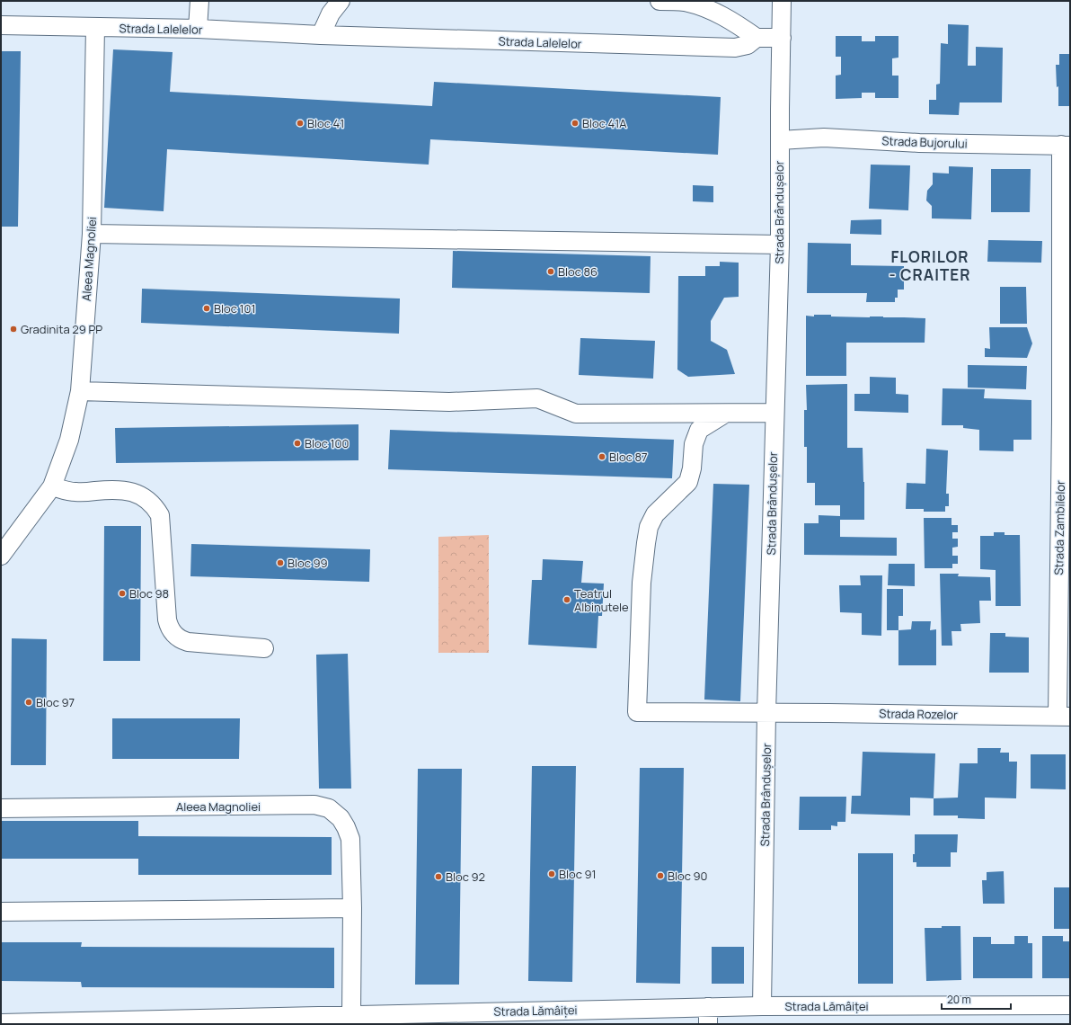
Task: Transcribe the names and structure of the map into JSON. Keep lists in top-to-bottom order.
{
  "streets": {
    "street": [
      "Strada Lalelelor",
      "Strada Bujorului",
      "Strada Brândușelor",
      "Aleea Magnoliei",
      "Strada Zambilelor",
      "Strada Rozelor",
      "Strada Lămâiței"
    ]
  },
  "crossings": [
    ["Strada Lalelelor", "Aleea Magnoliei"],
    ["Strada Bujorului", "Strada Brândușelor"],
    ["Strada Bujorului", "Strada Zambilelor"],
    ["Strada Brândușelor", "Strada Rozelor"],
    ["Strada Brândușelor", "Strada Lămâiței"],
    ["Aleea Magnoliei", "Strada Lămâiței"],
    ["Strada Zambilelor", "Strada Rozelor"]
  ],
  "districts": ["FLORILOR - CRAITER"],
  "places": [
    "Bloc 41",
    "Bloc 41A",
    "Bloc 86",
    "Bloc 101",
    "Gradinita 29 PP",
    "Bloc 100",
    "Bloc 87",
    "Bloc 99",
    "Bloc 98",
    "Teatrul Albinutele",
    "Bloc 97",
    "Bloc 91",
    "Bloc 90",
    "Bloc 92"
  ],
  "scale_bar": "20 m"
}
